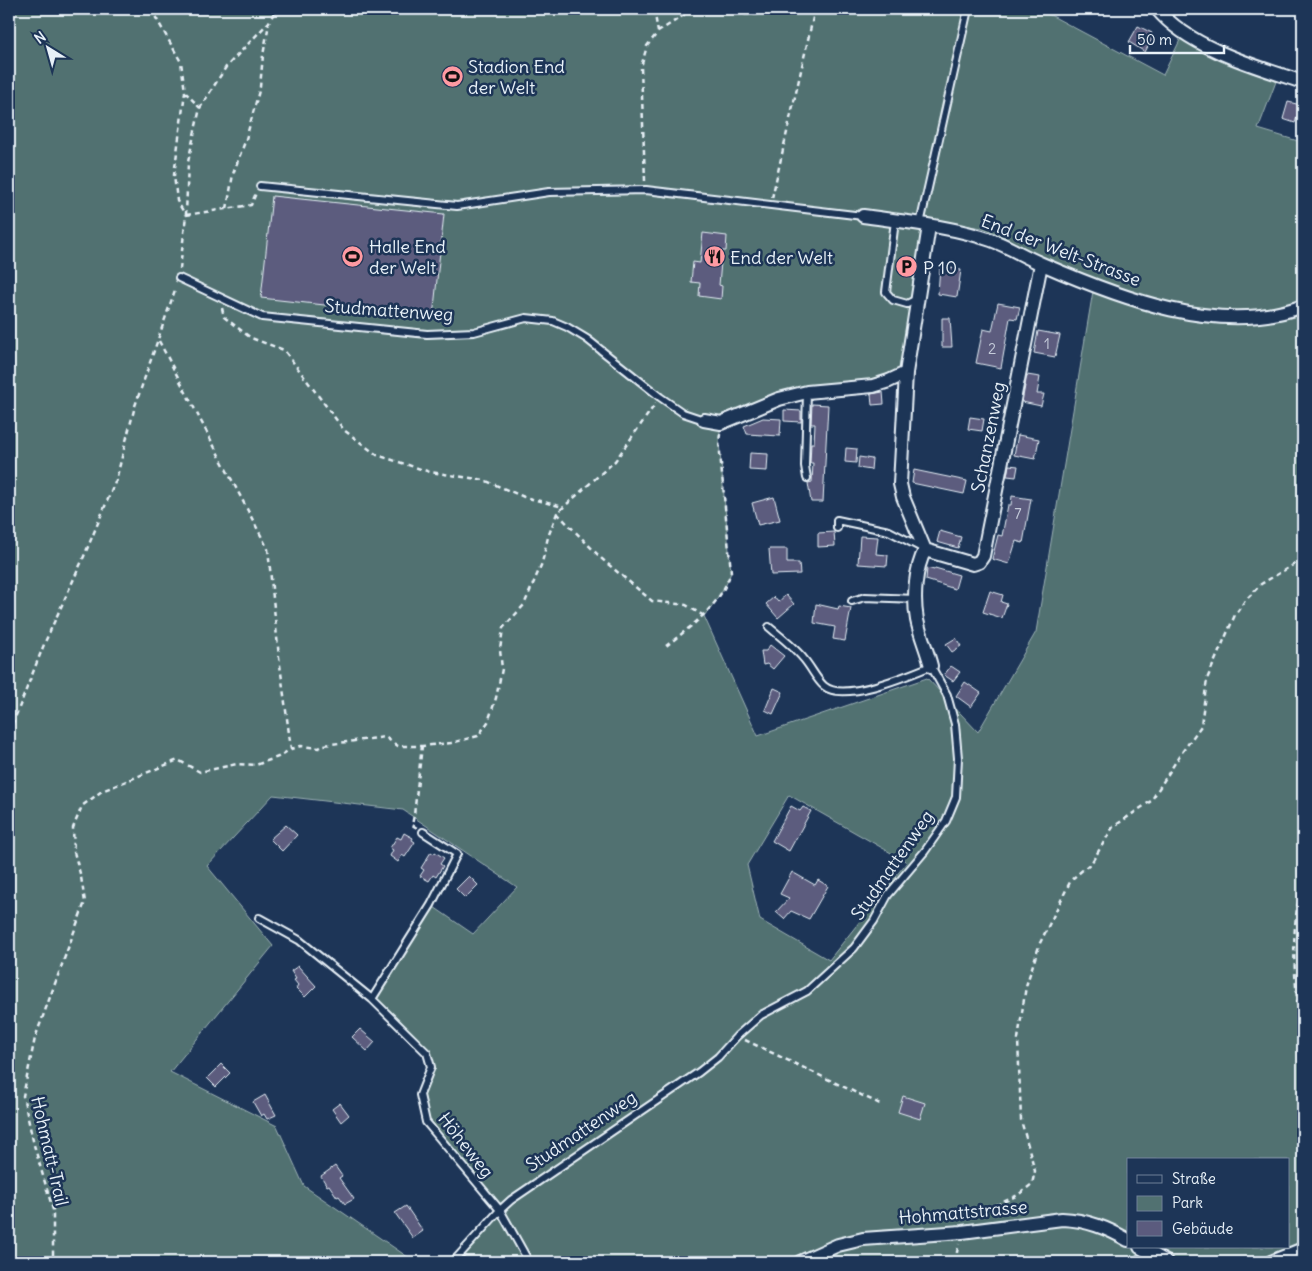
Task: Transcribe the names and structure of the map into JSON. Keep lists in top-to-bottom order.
{
  "streets": {
    "street": [
      "End der Welt-Strasse",
      "Studmattenweg",
      "Schanzenweg",
      "Hohmattstrasse"
    ],
    "lane": ["Höheweg"],
    "path": ["Hohmatt-Trail"]
  },
  "crossings": [
    ["End der Welt-Strasse", "Schanzenweg"],
    ["Studmattenweg", "Schanzenweg"],
    ["Studmattenweg", "Höheweg"]
  ],
  "places": {
    "sports": ["Stadion End der Welt", "Halle End der Welt"],
    "restaurant": ["End der Welt"],
    "parking": ["P 10"]
  },
  "house_numbers": ["1", "2", "7"],
  "legend": ["Straße", "Park", "Gebäude"],
  "scale_bar": "50 m",
  "north": "top left"
}
